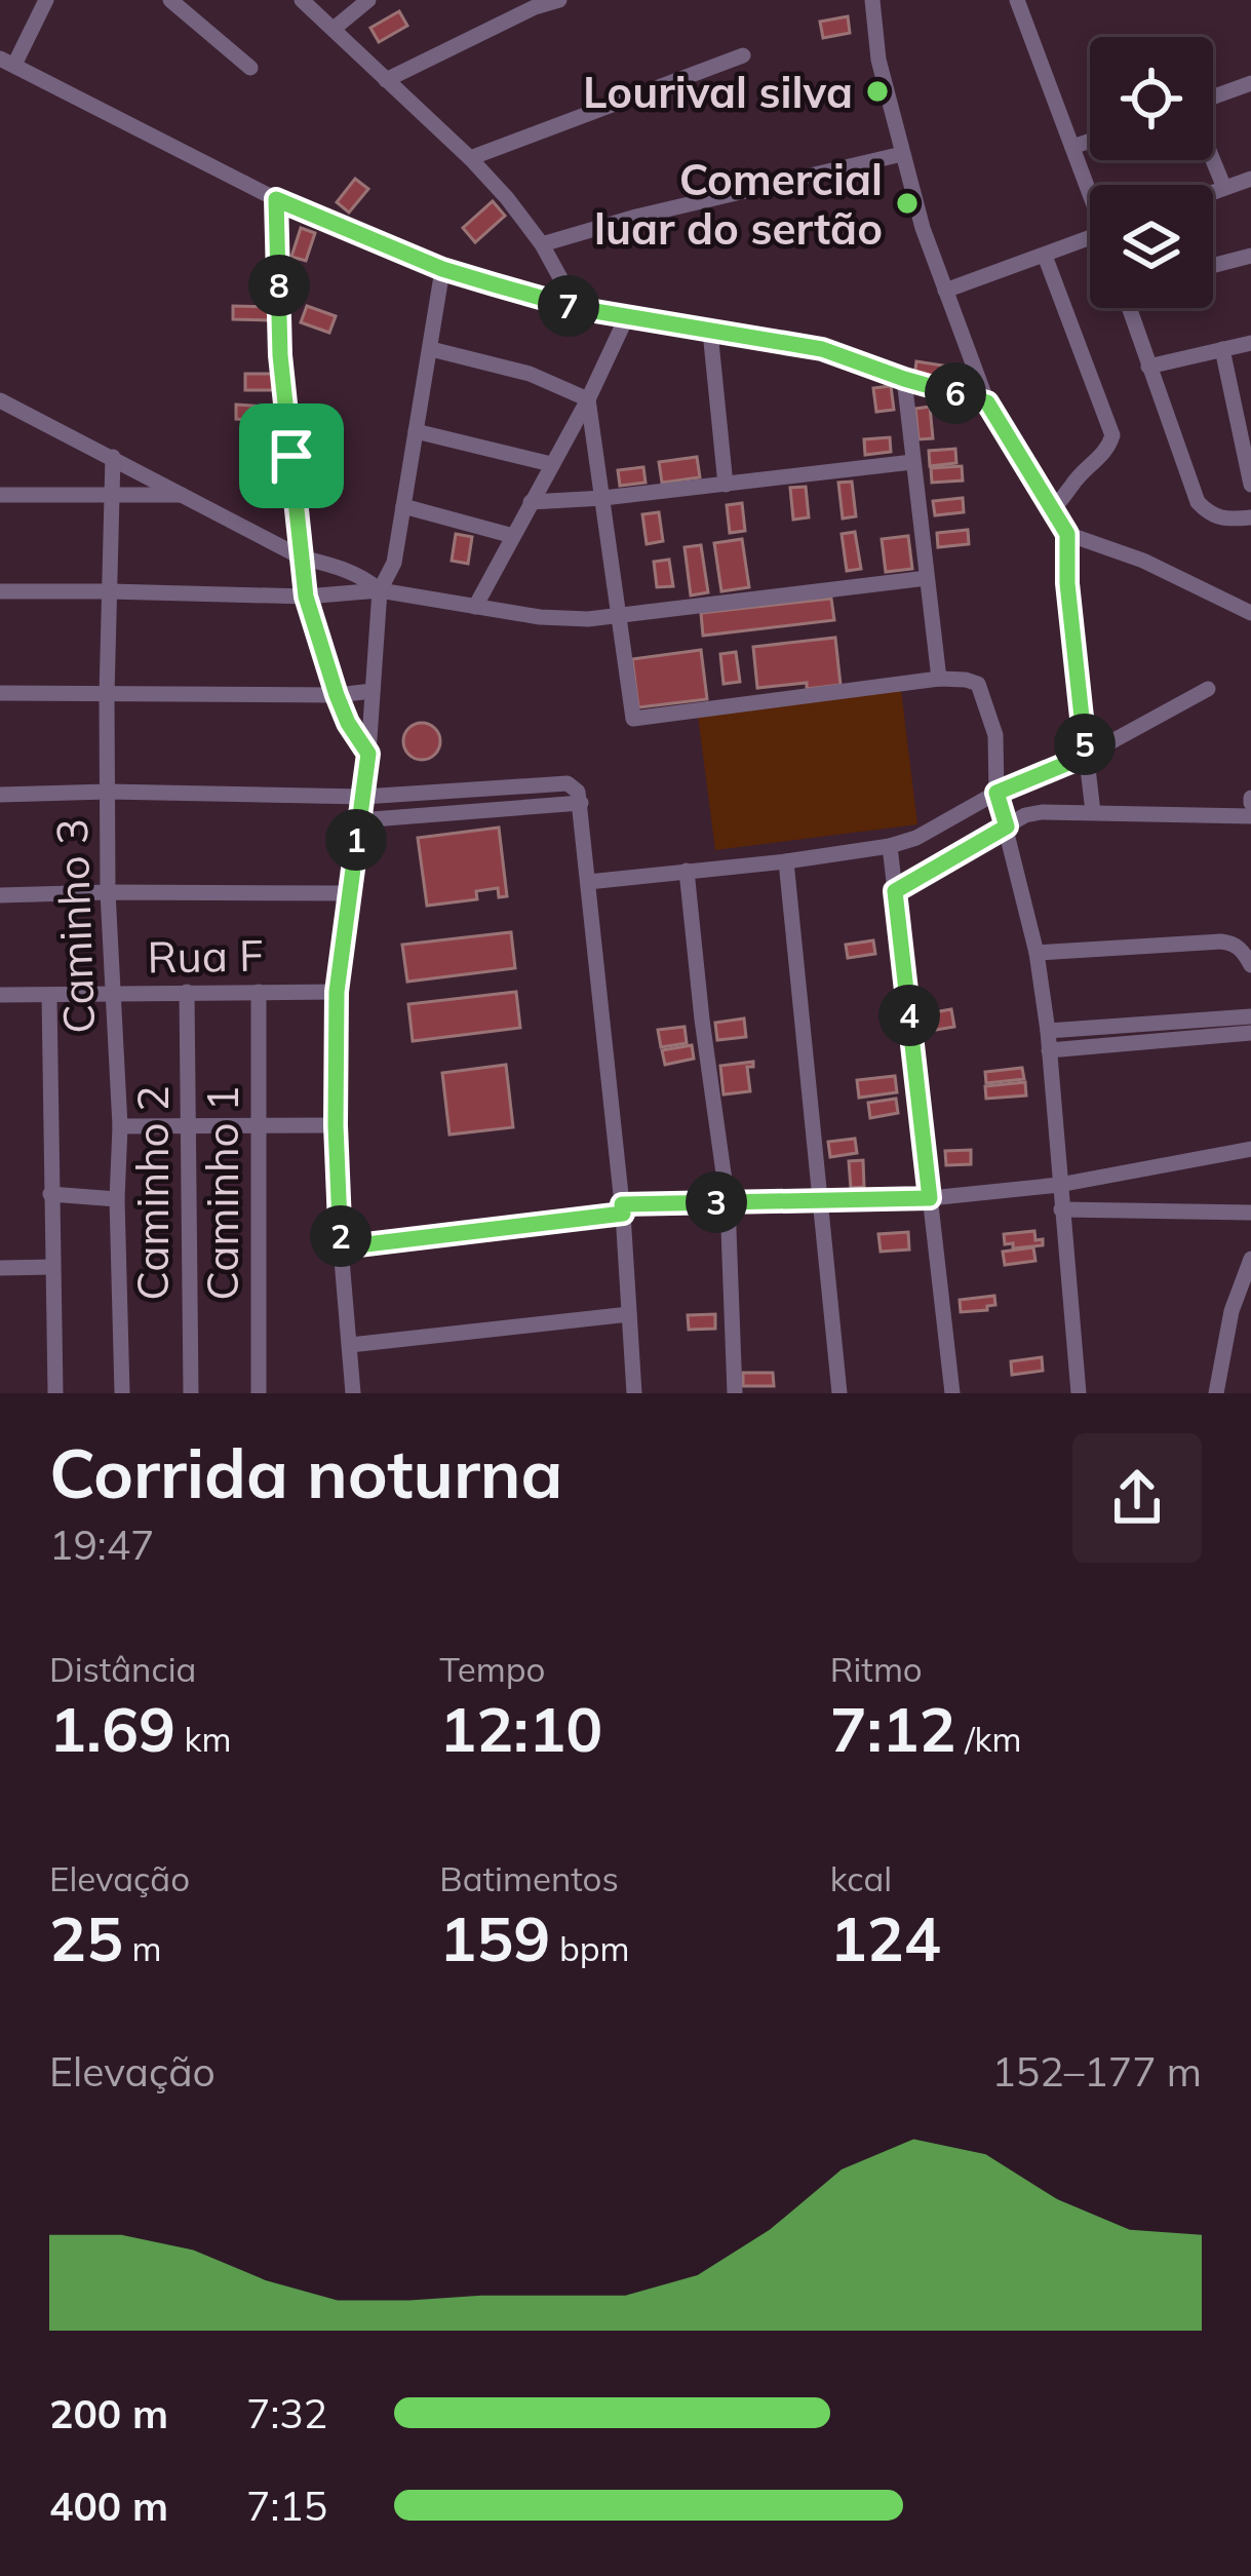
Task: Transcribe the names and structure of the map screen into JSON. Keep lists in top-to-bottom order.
{
  "streets": {
    "street": [
      "Caminho 3",
      "Rua F",
      "Caminho 2",
      "Caminho 1"
    ]
  },
  "crossings": [
    ["Caminho 3", "Rua F"],
    ["Rua F", "Caminho 2"],
    ["Rua F", "Caminho 1"]
  ],
  "places": ["Lourival silva", "Comercial luar do sertão"],
  "page": {
    "pins": [
      "8",
      "7",
      "6",
      "5",
      "1",
      "4",
      "3",
      "2"
    ],
    "heading": ["Corrida noturna", "19:47"],
    "stats": [
      ["Distância", "1.69 km"],
      ["Tempo", "12:10"],
      ["Ritmo", "7:12 /km"],
      ["Elevação", "25 m"],
      ["Batimentos", "159 bpm"],
      ["kcal", "124"]
    ],
    "chart": ["Elevação", "152–177 m"],
    "list": [
      {
        "name": "200 m",
        "note": "7:32"
      },
      {
        "name": "400 m",
        "note": "7:15"
      }
    ]
  }
}
